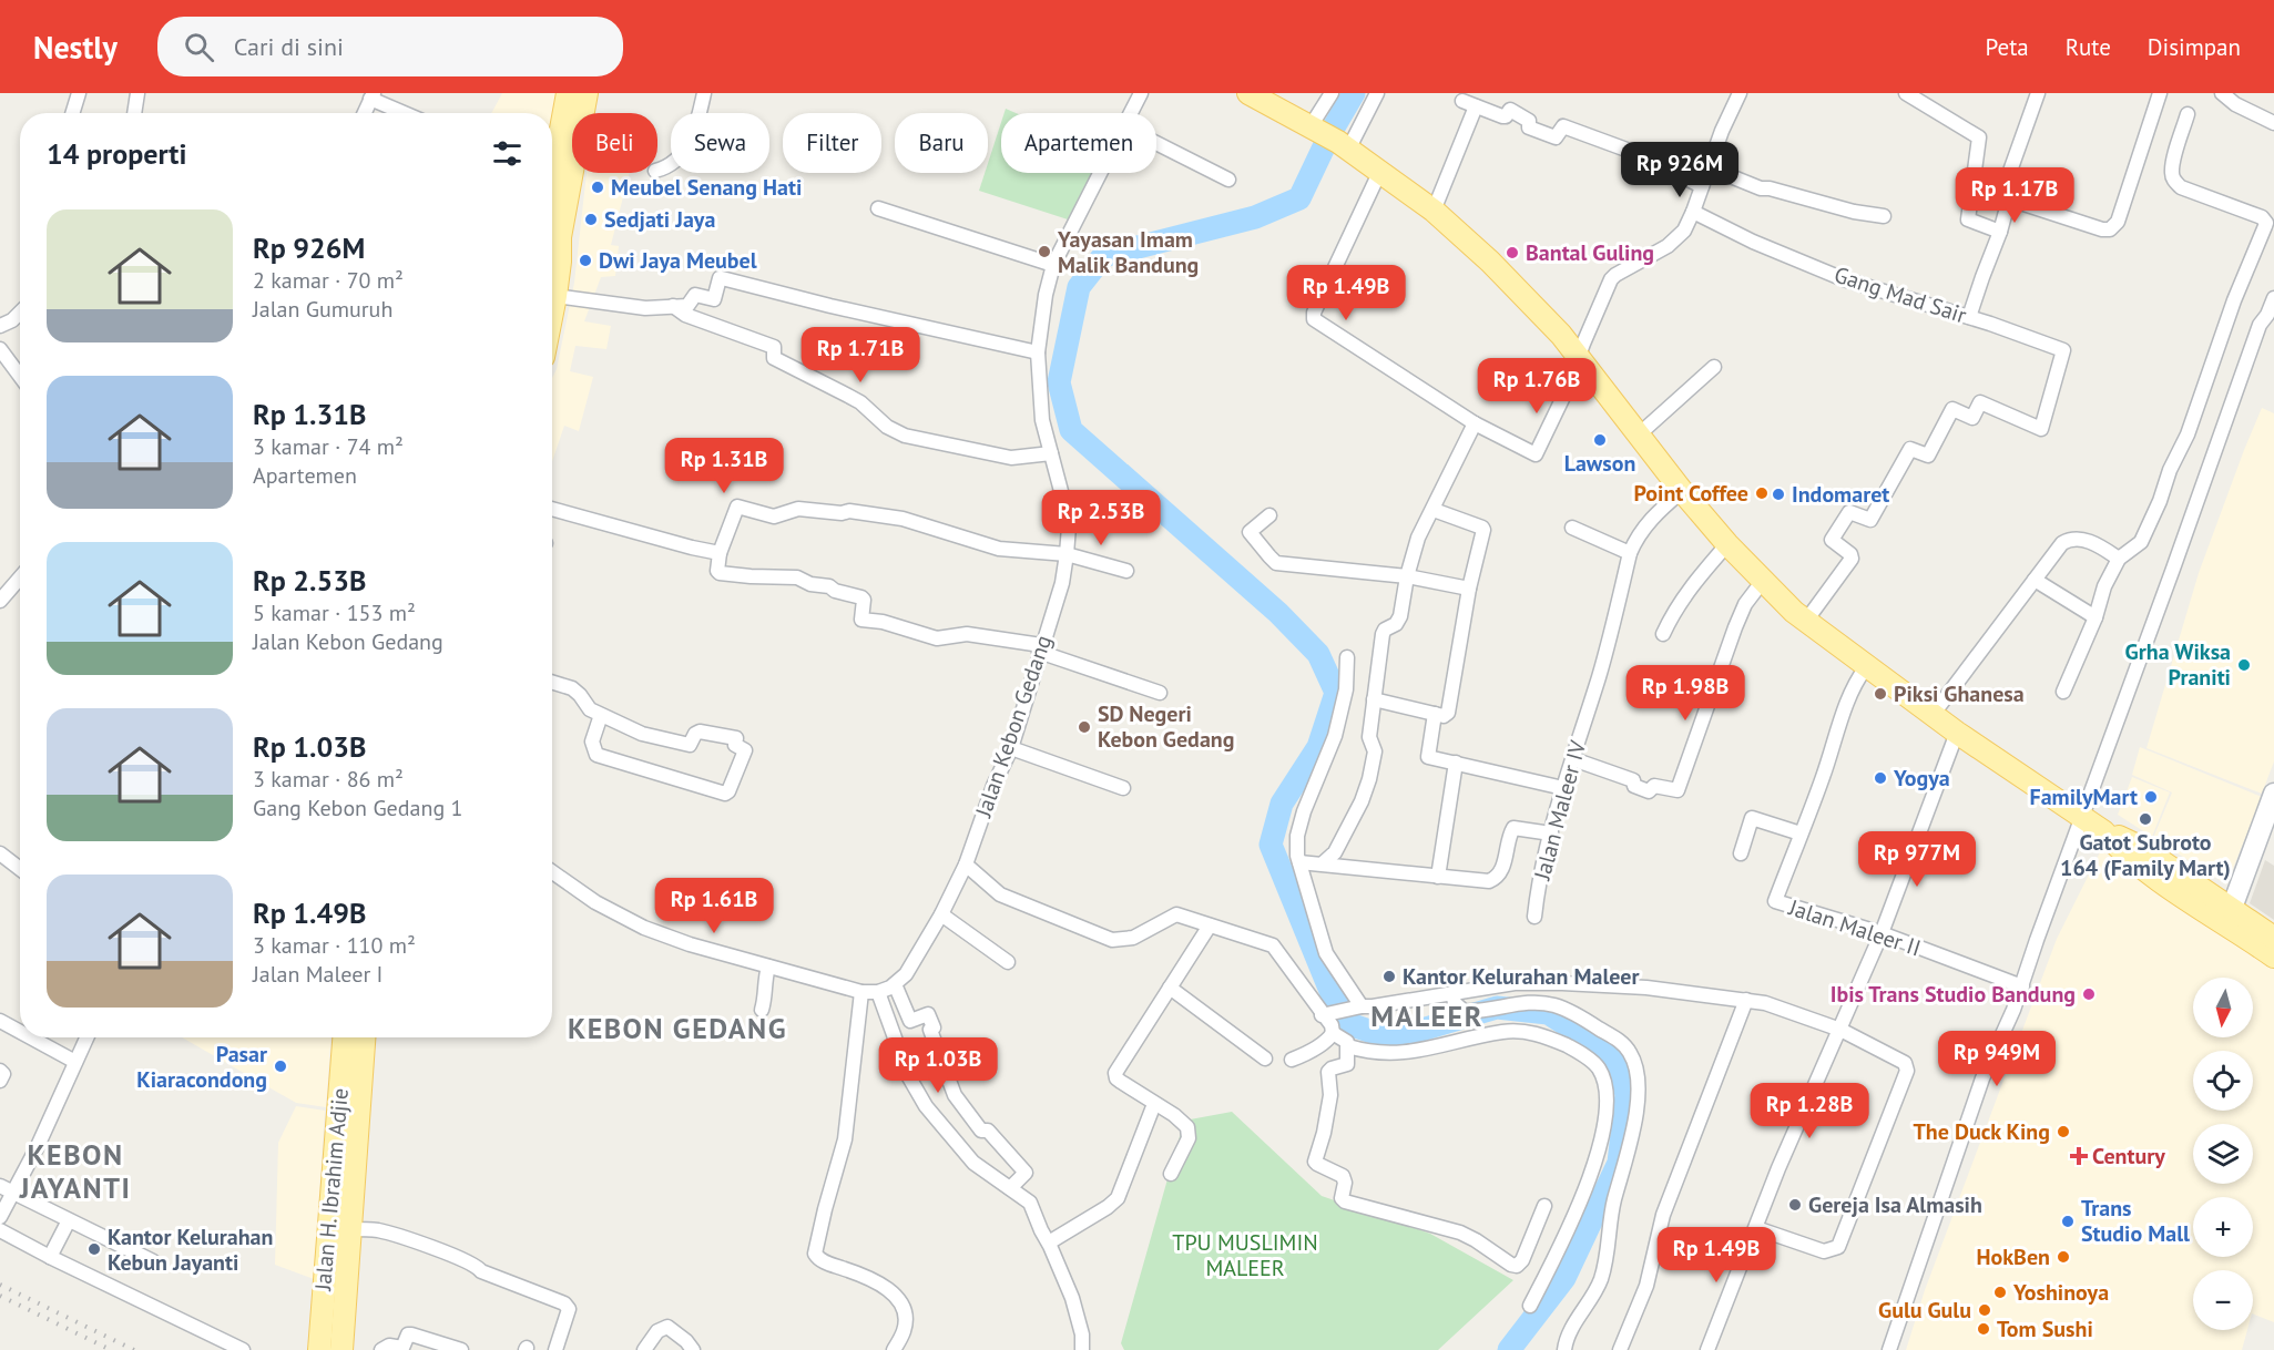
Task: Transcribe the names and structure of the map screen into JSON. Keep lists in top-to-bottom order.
{
  "streets": {
    "main road": ["Jalan H. Ibrahim Adjie"],
    "street": [
      "Gang Mad Sair",
      "Jalan Kebon Gedang",
      "Jalan Maleer IV",
      "Jalan Maleer II"
    ]
  },
  "districts": ["MALEER", "KEBON GEDANG", "KEBON JAYANTI"],
  "parks": ["TPU MUSLIMIN MALEER"],
  "places": {
    "other": [
      "Meubel Senang Hati",
      "Sedjati Jaya",
      "Yayasan Imam Malik Bandung",
      "Bantal Guling",
      "Dwi Jaya Meubel",
      "Lawson",
      "Point Coffee",
      "Indomaret",
      "Grha Wiksa Praniti",
      "Piksi Ghanesa",
      "SD Negeri Kebon Gedang",
      "Yogya",
      "FamilyMart",
      "Gatot Subroto 164 (Family Mart)",
      "Kantor Kelurahan Maleer",
      "Ibis Trans Studio Bandung",
      "Pasar Kiaracondong",
      "The Duck King",
      "Gereja Isa Almasih",
      "Trans Studio Mall",
      "Kantor Kelurahan Kebun Jayanti",
      "HokBen",
      "Yoshinoya",
      "Gulu Gulu",
      "Tom Sushi"
    ],
    "health": ["Century"]
  },
  "north": "bottom",
  "page": {
    "header": "Nestly",
    "search": "Cari di sini",
    "nav": ["Peta", "Rute", "Disimpan"],
    "chip": [
      "Beli",
      "Sewa",
      "Filter",
      "Baru",
      "Apartemen"
    ],
    "heading": "14 properti",
    "price": [
      "Rp 926M",
      "Rp 1.17B",
      "Rp 1.49B",
      "Rp 1.71B",
      "Rp 1.76B",
      "Rp 1.31B",
      "Rp 2.53B",
      "Rp 1.98B",
      "Rp 977M",
      "Rp 1.61B",
      "Rp 949M",
      "Rp 1.03B",
      "Rp 1.28B",
      "Rp 1.49B"
    ],
    "list": [
      {
        "name": "Rp 926M",
        "note": "2 kamar · 70 m² · Jalan Gumuruh"
      },
      {
        "name": "Rp 1.31B",
        "note": "3 kamar · 74 m² · Apartemen"
      },
      {
        "name": "Rp 2.53B",
        "note": "5 kamar · 153 m² · Jalan Kebon Gedang"
      },
      {
        "name": "Rp 1.03B",
        "note": "3 kamar · 86 m² · Gang Kebon Gedang 1"
      },
      {
        "name": "Rp 1.49B",
        "note": "3 kamar · 110 m² · Jalan Maleer I"
      }
    ],
    "map_buttons": ["+", "−"]
  }
}
